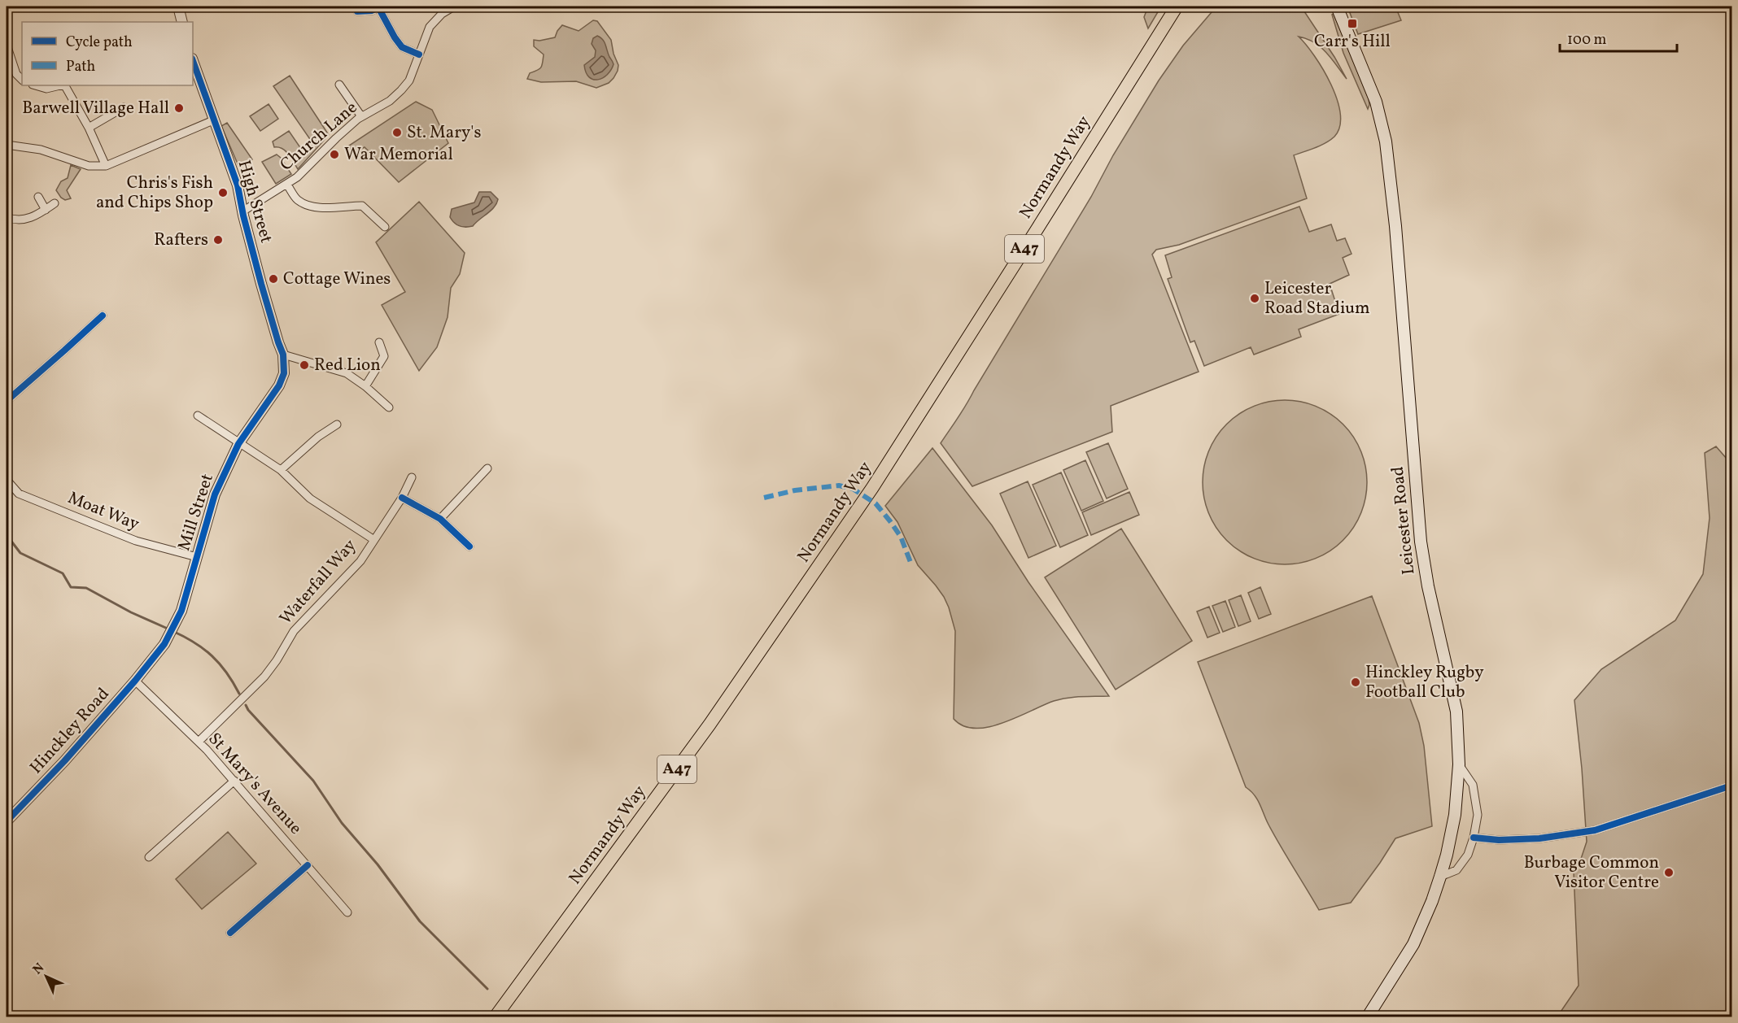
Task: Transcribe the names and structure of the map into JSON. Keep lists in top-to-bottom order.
{
  "streets": {
    "main road": ["Normandy Way", "A47", "Leicester Road"],
    "street": [
      "Church Lane",
      "High Street",
      "Moat Way",
      "Mill Street",
      "Waterfall Way",
      "Hinckley Road",
      "St Mary's Avenue"
    ]
  },
  "crossings": [
    ["Church Lane", "High Street"],
    ["High Street", "Mill Street"],
    ["Moat Way", "Mill Street"],
    ["Mill Street", "Hinckley Road"],
    ["Mill Street", "St Mary's Avenue"],
    ["Waterfall Way", "St Mary's Avenue"],
    ["Hinckley Road", "St Mary's Avenue"]
  ],
  "places": {
    "transit": ["Carr's Hill"],
    "other": [
      "Barwell Village Hall",
      "St. Mary's",
      "War Memorial",
      "Chris's Fish and Chips Shop",
      "Rafters",
      "Cottage Wines",
      "Leicester Road Stadium",
      "Red Lion",
      "Hinckley Rugby Football Club",
      "Burbage Common Visitor Centre"
    ]
  },
  "legend": ["Cycle path", "Path"],
  "scale_bar": "100 m",
  "north": "top left"
}
